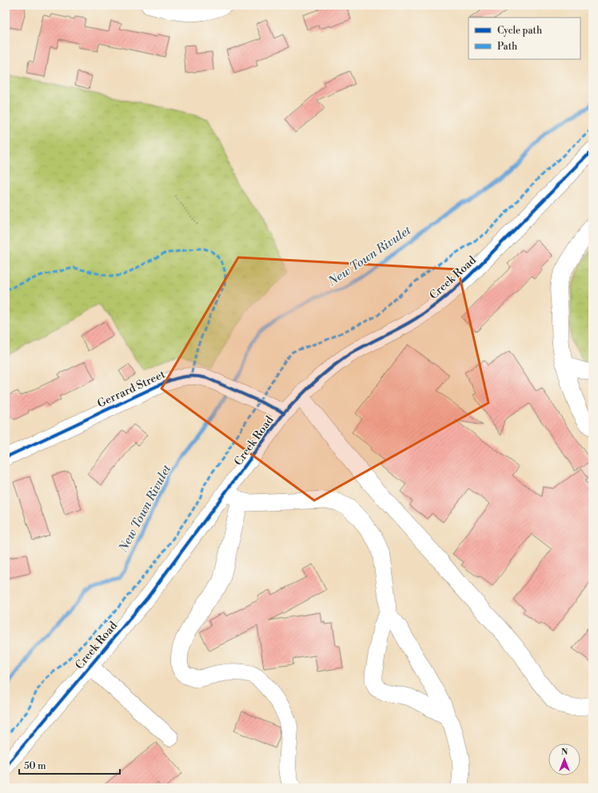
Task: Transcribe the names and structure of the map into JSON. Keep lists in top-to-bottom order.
{
  "streets": {
    "street": ["Creek Road", "Gerrard Street"]
  },
  "crossings": [
    ["Creek Road", "Gerrard Street"]
  ],
  "water": ["New Town Rivulet"],
  "legend": ["Cycle path", "Path"],
  "scale_bar": "50 m",
  "north": "top"
}
